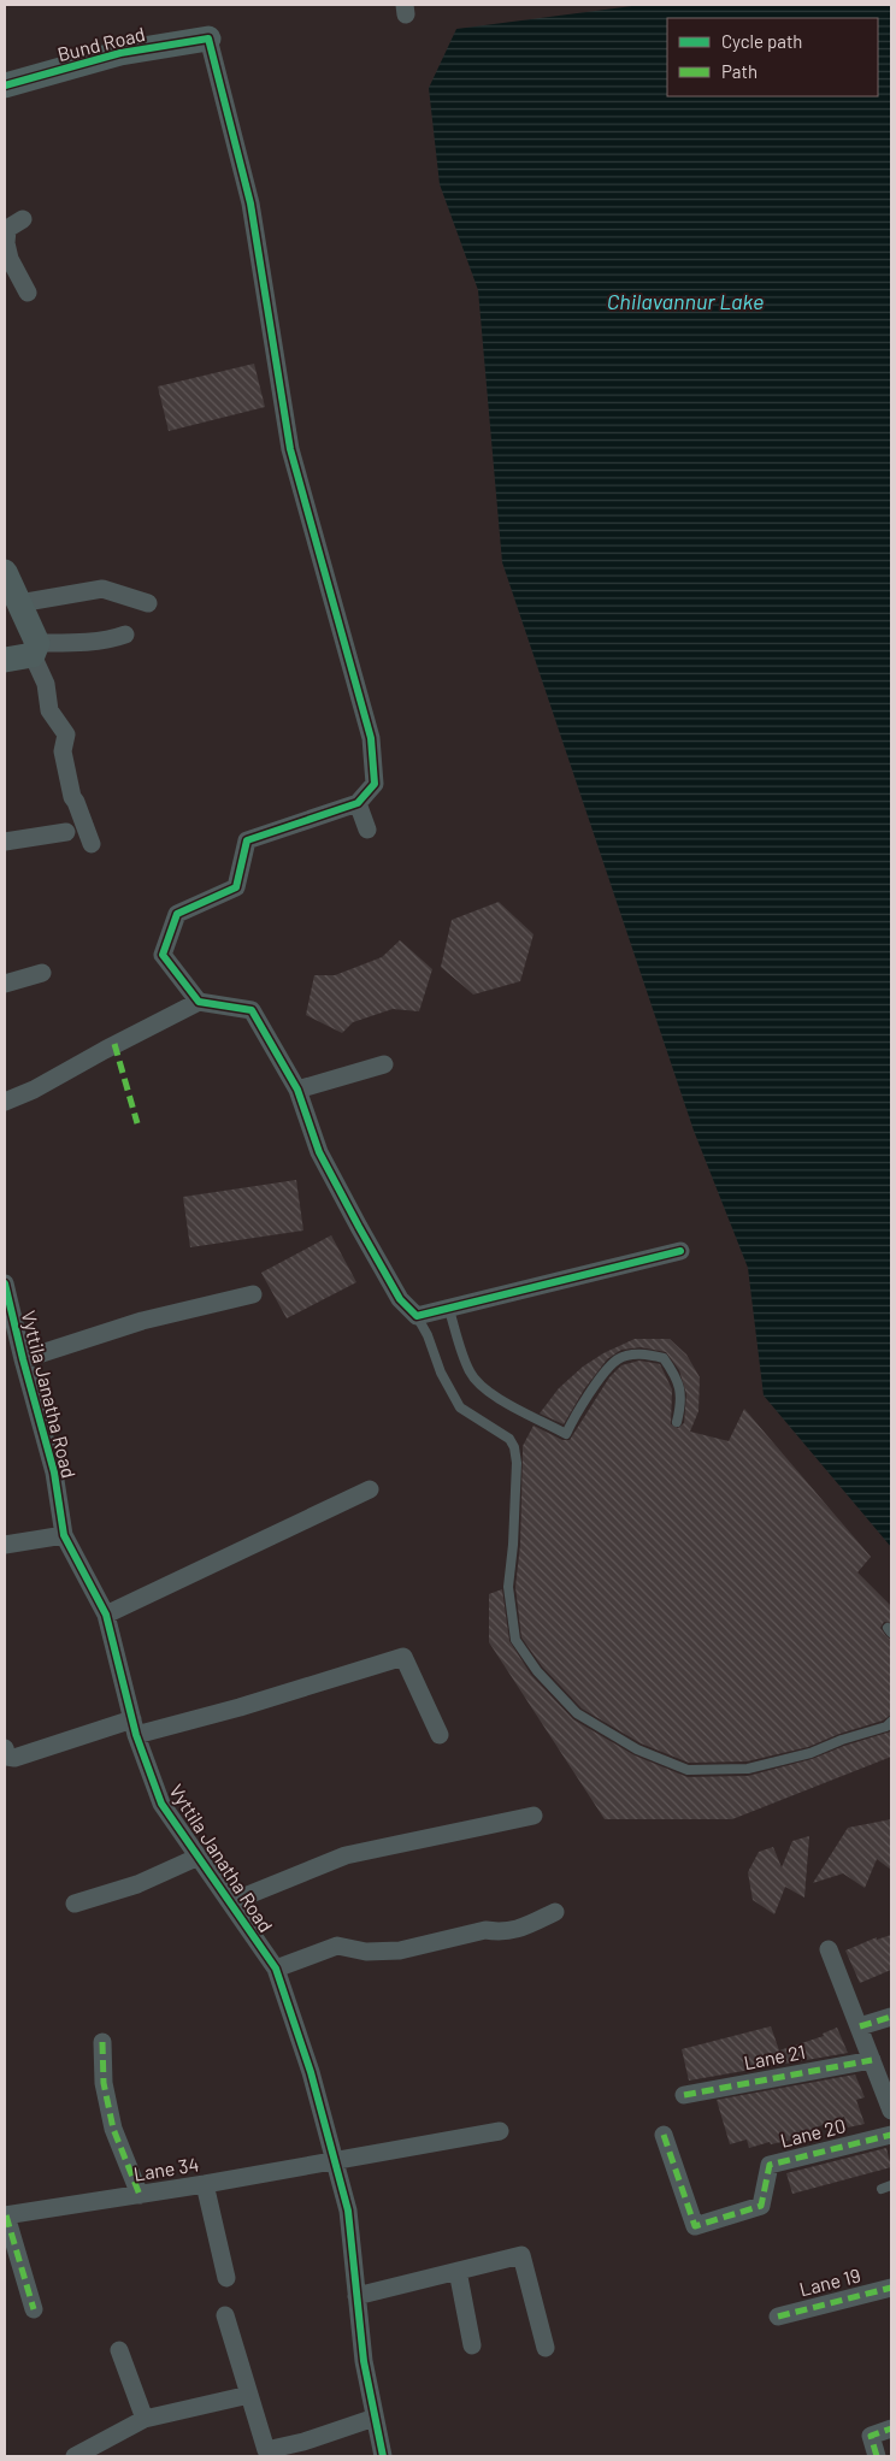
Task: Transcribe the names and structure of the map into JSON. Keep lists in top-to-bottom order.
{
  "streets": {
    "street": [
      "Bund Road",
      "Vyttila Janatha Road",
      "Lane 21",
      "Lane 20",
      "Lane 34",
      "Lane 19"
    ]
  },
  "crossings": [
    ["Vyttila Janatha Road", "Lane 34"]
  ],
  "water": ["Chilavannur Lake"],
  "legend": ["Cycle path", "Path"]
}
